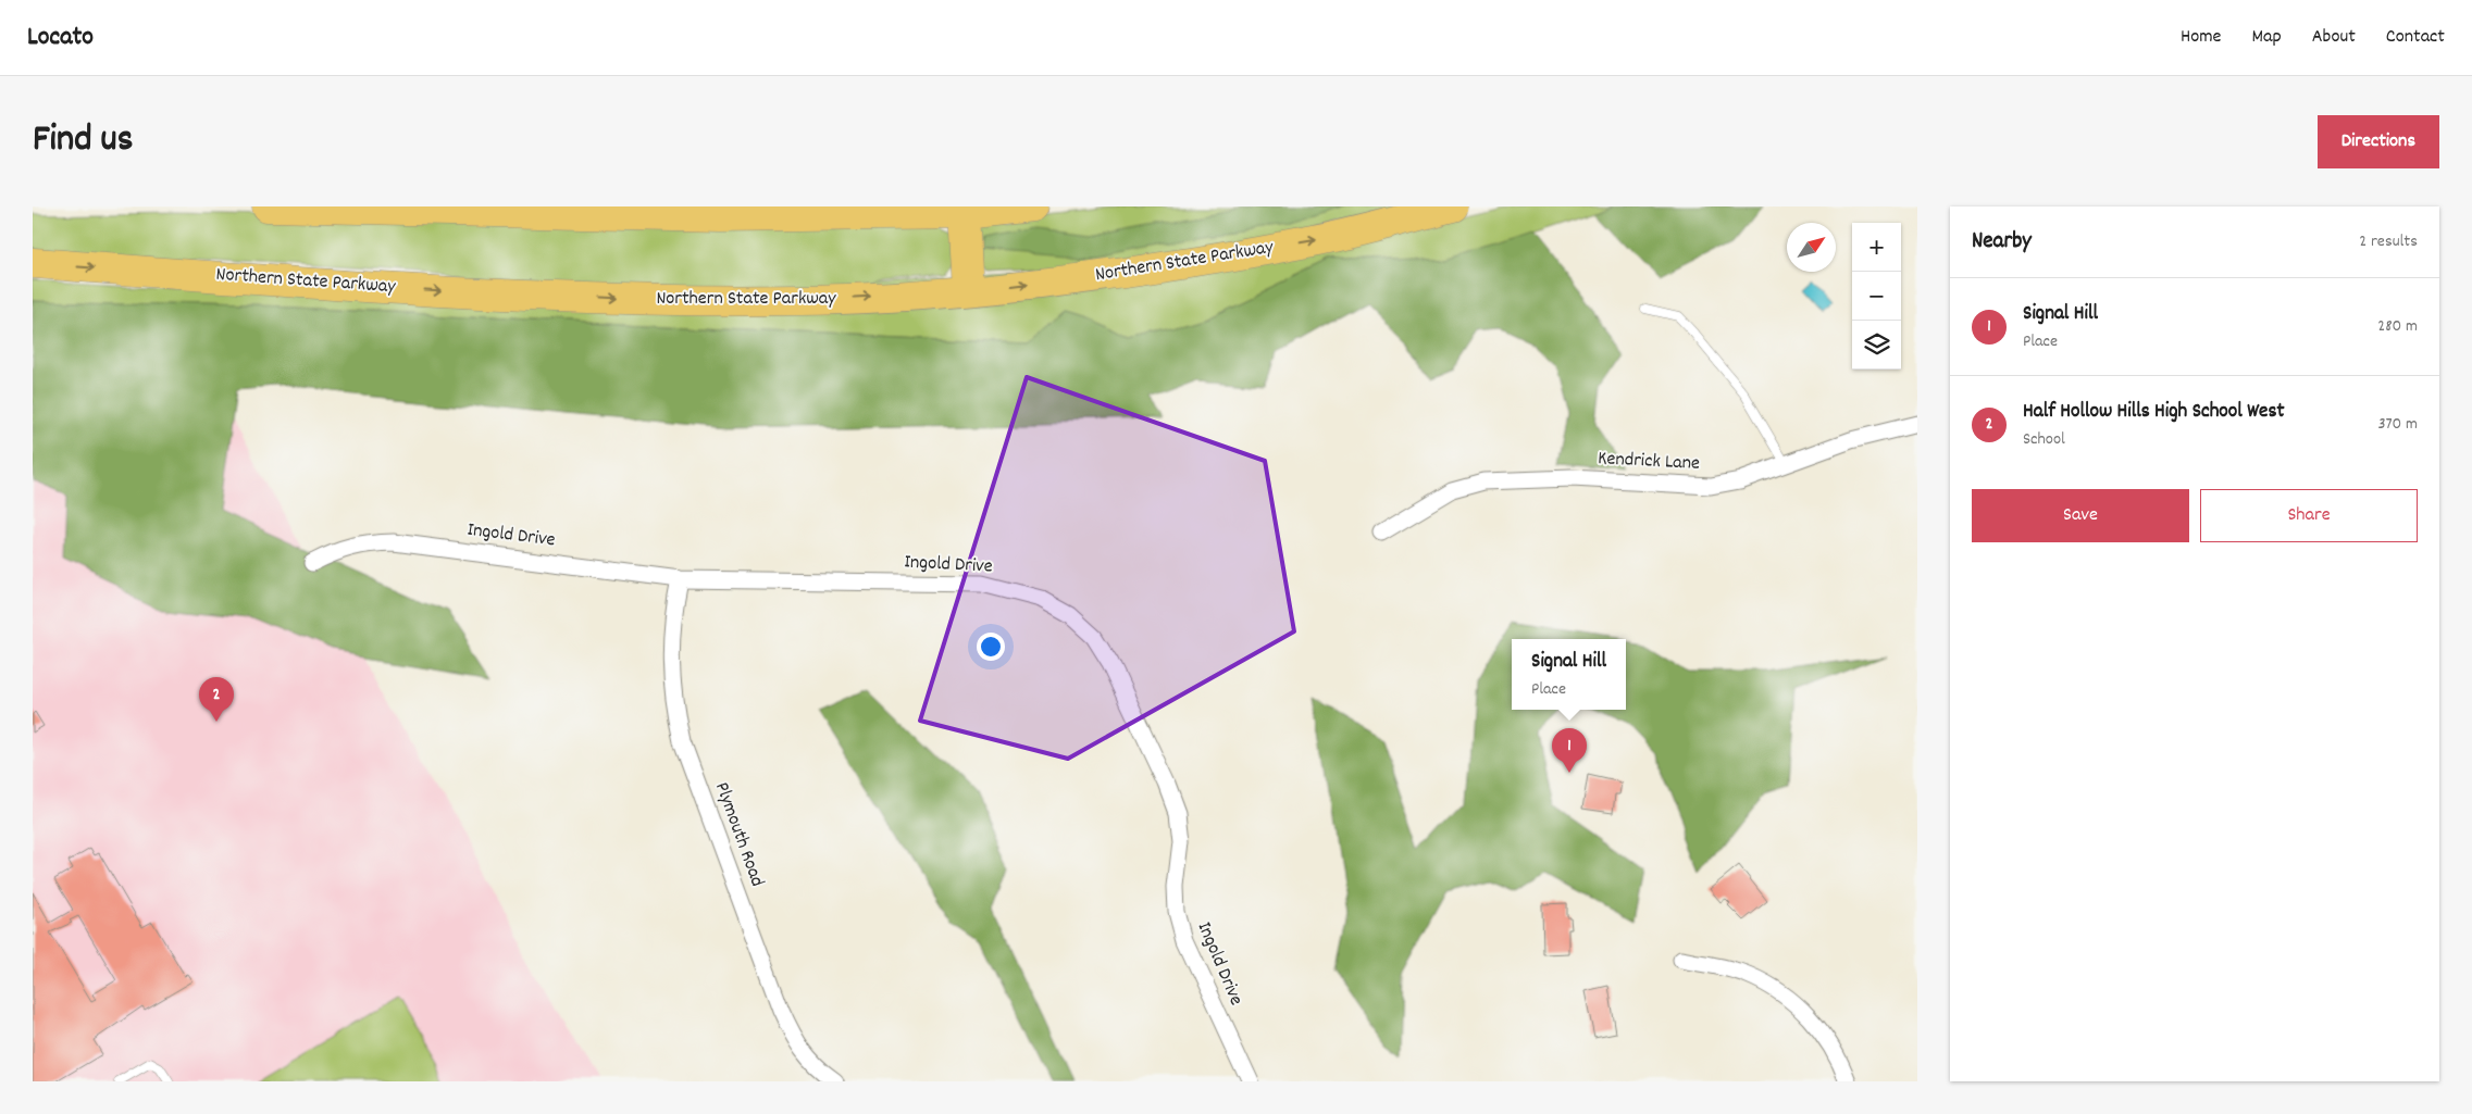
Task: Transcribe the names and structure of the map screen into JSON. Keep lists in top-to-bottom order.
{
  "streets": {
    "highway": ["Northern State Parkway"],
    "street": ["Kendrick Lane", "Ingold Drive", "Plymouth Road"]
  },
  "crossings": [
    ["Ingold Drive", "Plymouth Road"]
  ],
  "north": "top right",
  "page": {
    "header": "Locato",
    "nav": [
      "Home",
      "Map",
      "About",
      "Contact"
    ],
    "title": "Find us",
    "buttons": [
      "Directions",
      ["Save", "Share"]
    ],
    "heading": ["Nearby", "2 results"],
    "map_buttons": ["+", "−"],
    "list": [
      {
        "mark": "1",
        "name": "Signal Hill",
        "note": "Place",
        "value": "280 m"
      },
      {
        "mark": "2",
        "name": "Half Hollow Hills High School West",
        "note": "School",
        "value": "370 m"
      }
    ],
    "popup": ["Signal Hill", "Place"],
    "pins": ["2", "1"]
  }
}
